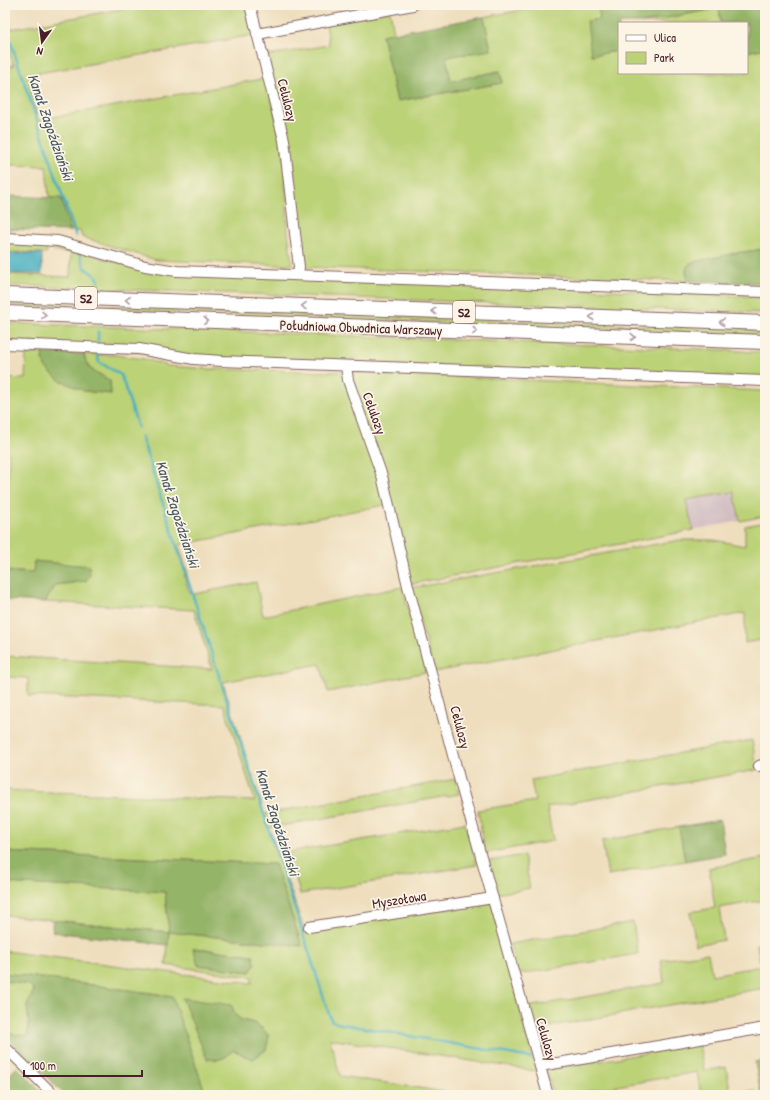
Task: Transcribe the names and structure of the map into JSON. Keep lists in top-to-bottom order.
{
  "streets": {
    "highway": ["S2", "Południowa Obwodnica Warszawy"],
    "street": ["Celulozy", "Myszołowa"]
  },
  "crossings": [
    ["Celulozy", "Myszołowa"]
  ],
  "water": ["Kanał Zagoździański"],
  "legend": ["Ulica", "Park"],
  "scale_bar": "100 m",
  "north": "bottom"
}
